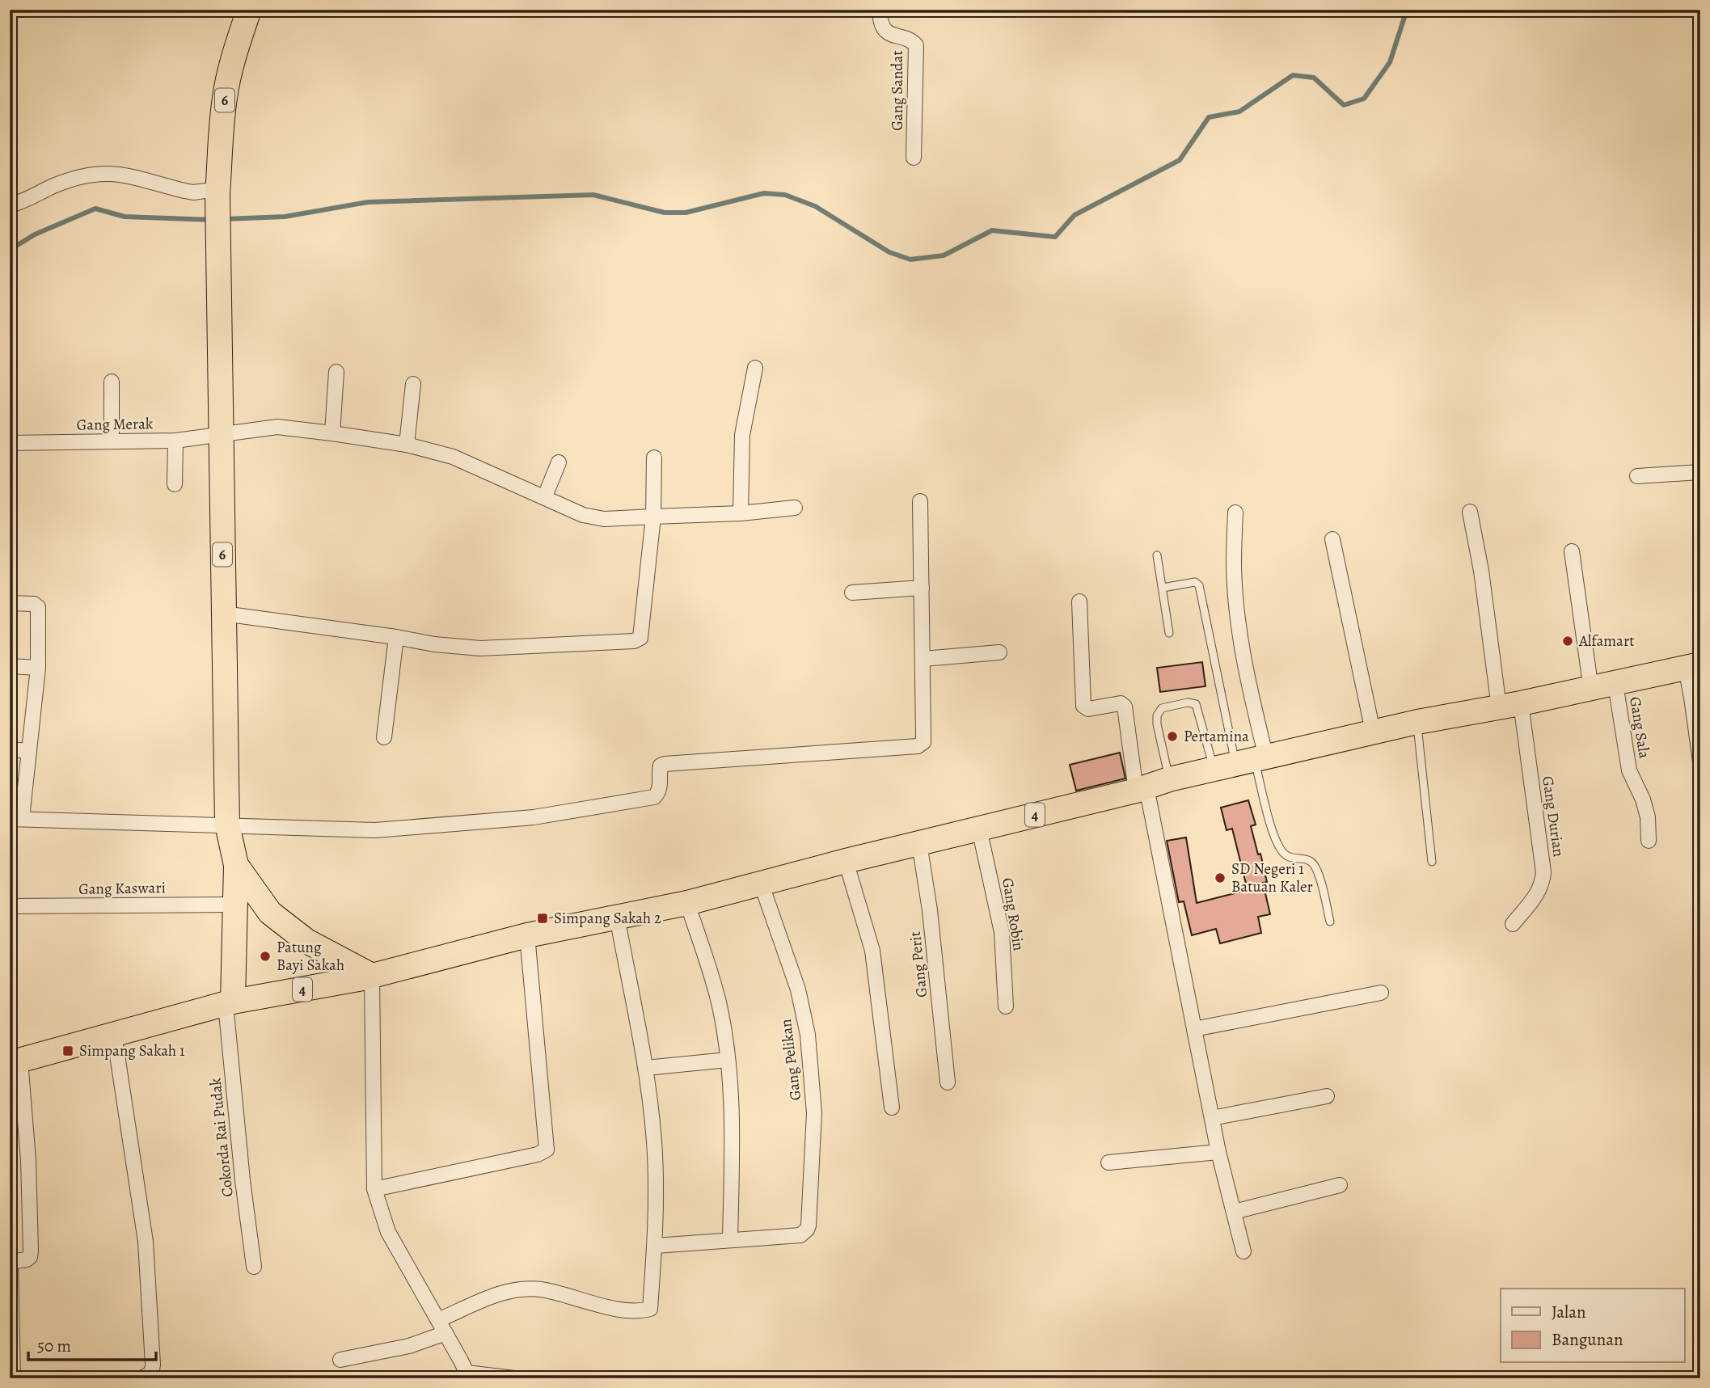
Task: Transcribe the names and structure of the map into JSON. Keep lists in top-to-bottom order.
{
  "streets": {
    "highway": ["6", "4"],
    "street": [
      "Gang Sandat",
      "Gang Merak",
      "Gang Sala",
      "Gang Durian",
      "Gang Kaswari",
      "Gang Robin",
      "Gang Perit",
      "Gang Pelikan",
      "Cokorda Rai Pudak"
    ]
  },
  "crossings": [
    ["6", "Gang Merak"],
    ["6", "4"],
    ["6", "Gang Kaswari"],
    ["6", "Cokorda Rai Pudak"],
    ["Gang Sala", "4"],
    ["4", "Gang Durian"],
    ["4", "Gang Robin"],
    ["4", "Gang Perit"],
    ["4", "Gang Pelikan"],
    ["4", "Cokorda Rai Pudak"]
  ],
  "places": {
    "other": [
      "Alfamart",
      "Pertamina",
      "SD Negeri 1 Batuan Kaler",
      "Patung Bayi Sakah"
    ],
    "transit": ["Simpang Sakah 2", "Simpang Sakah 1"]
  },
  "legend": ["Jalan", "Bangunan"],
  "scale_bar": "50 m"
}
